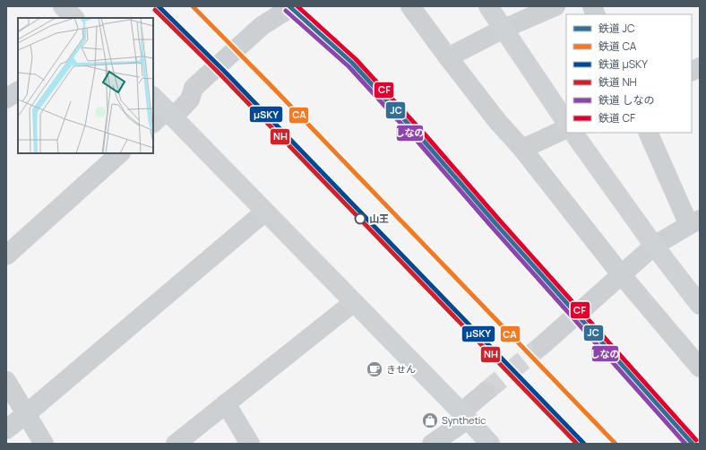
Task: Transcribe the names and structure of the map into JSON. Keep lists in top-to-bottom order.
{
  "places": {
    "other": ["山王"],
    "cafe": ["きせん"],
    "shop": ["Synthetic"]
  },
  "lines": [
    "rail line JC",
    "rail line CA",
    "rail line μSKY",
    "rail line CF",
    "rail line NH",
    "rail line しなの"
  ],
  "legend": [
    "鉄道 JC",
    "鉄道 CA",
    "鉄道 μSKY",
    "鉄道 NH",
    "鉄道 しなの",
    "鉄道 CF"
  ]
}
